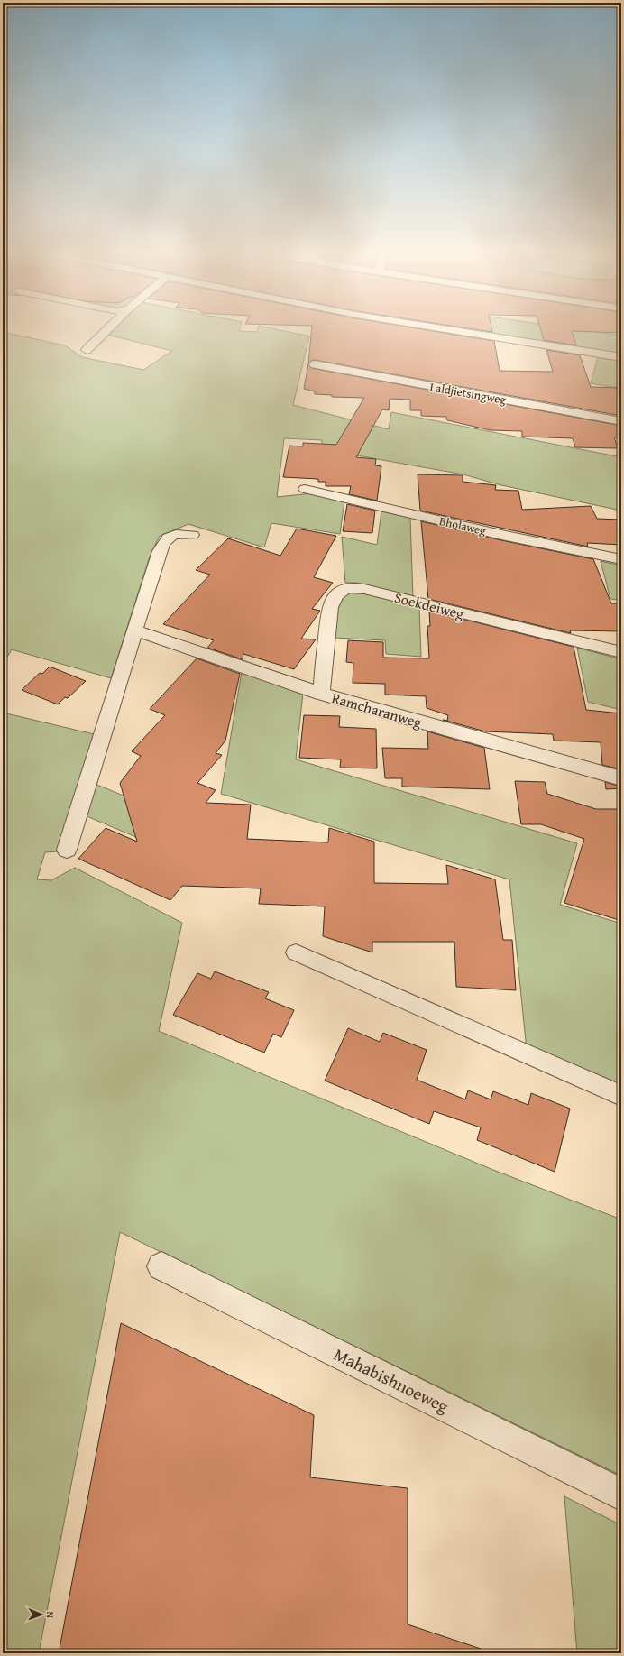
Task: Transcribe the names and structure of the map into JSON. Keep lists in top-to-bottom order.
{
  "streets": {
    "street": [
      "Laldjietsingweg",
      "Bholaweg",
      "Soekdeiweg",
      "Ramcharanweg",
      "Mahabishnoeweg"
    ]
  },
  "crossings": [
    ["Soekdeiweg", "Ramcharanweg"]
  ],
  "north": "right"
}
